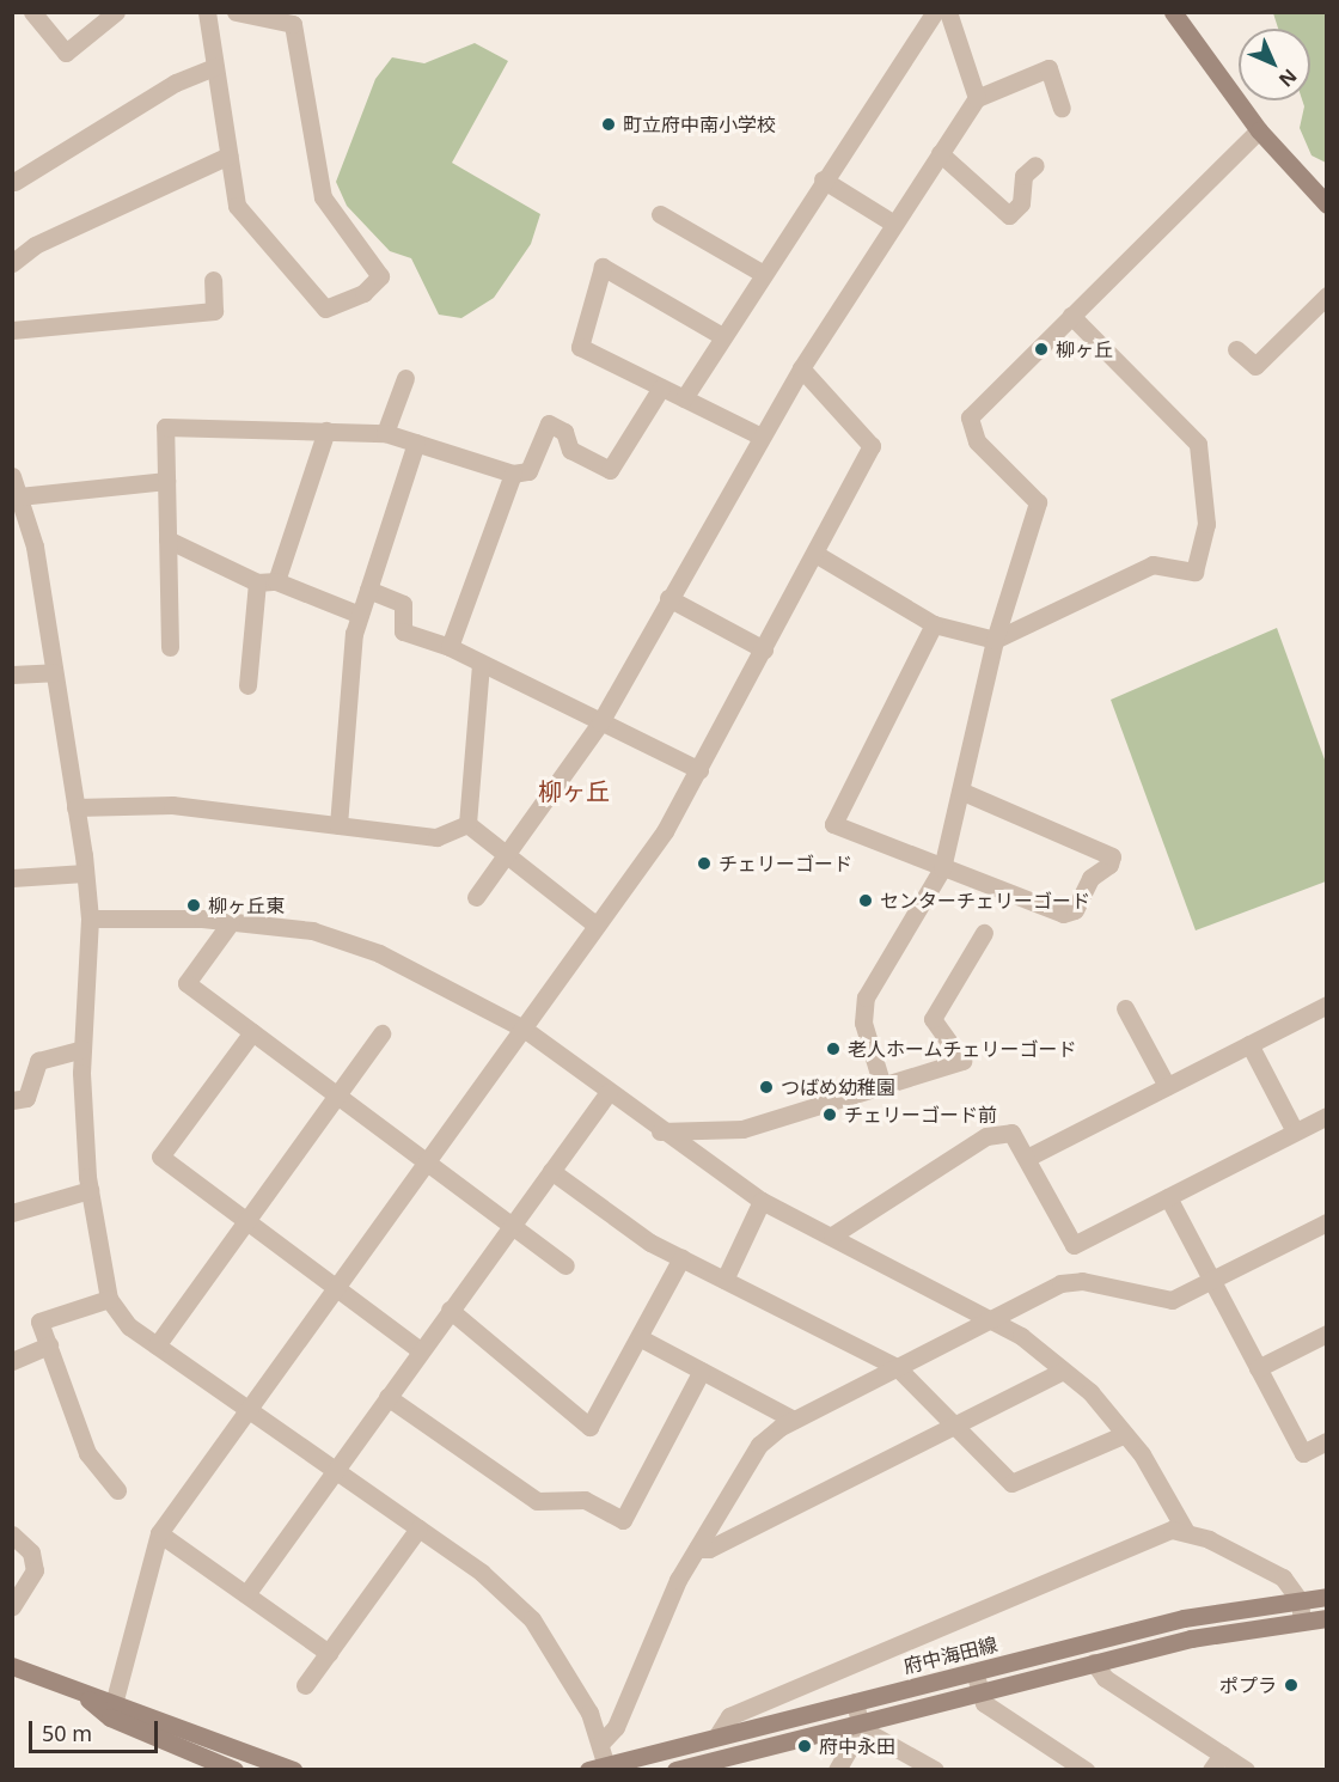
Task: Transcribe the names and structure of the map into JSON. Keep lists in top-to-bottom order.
{
  "streets": {
    "main road": ["府中海田線"]
  },
  "districts": ["柳ヶ丘"],
  "places": [
    "町立府中南小学校",
    "柳ヶ丘",
    "チェリーゴード",
    "センターチェリーゴード",
    "柳ヶ丘東",
    "老人ホームチェリーゴード",
    "つばめ幼稚園",
    "チェリーゴード前",
    "ポプラ",
    "府中永田"
  ],
  "scale_bar": "50 m",
  "north": "bottom right"
}
